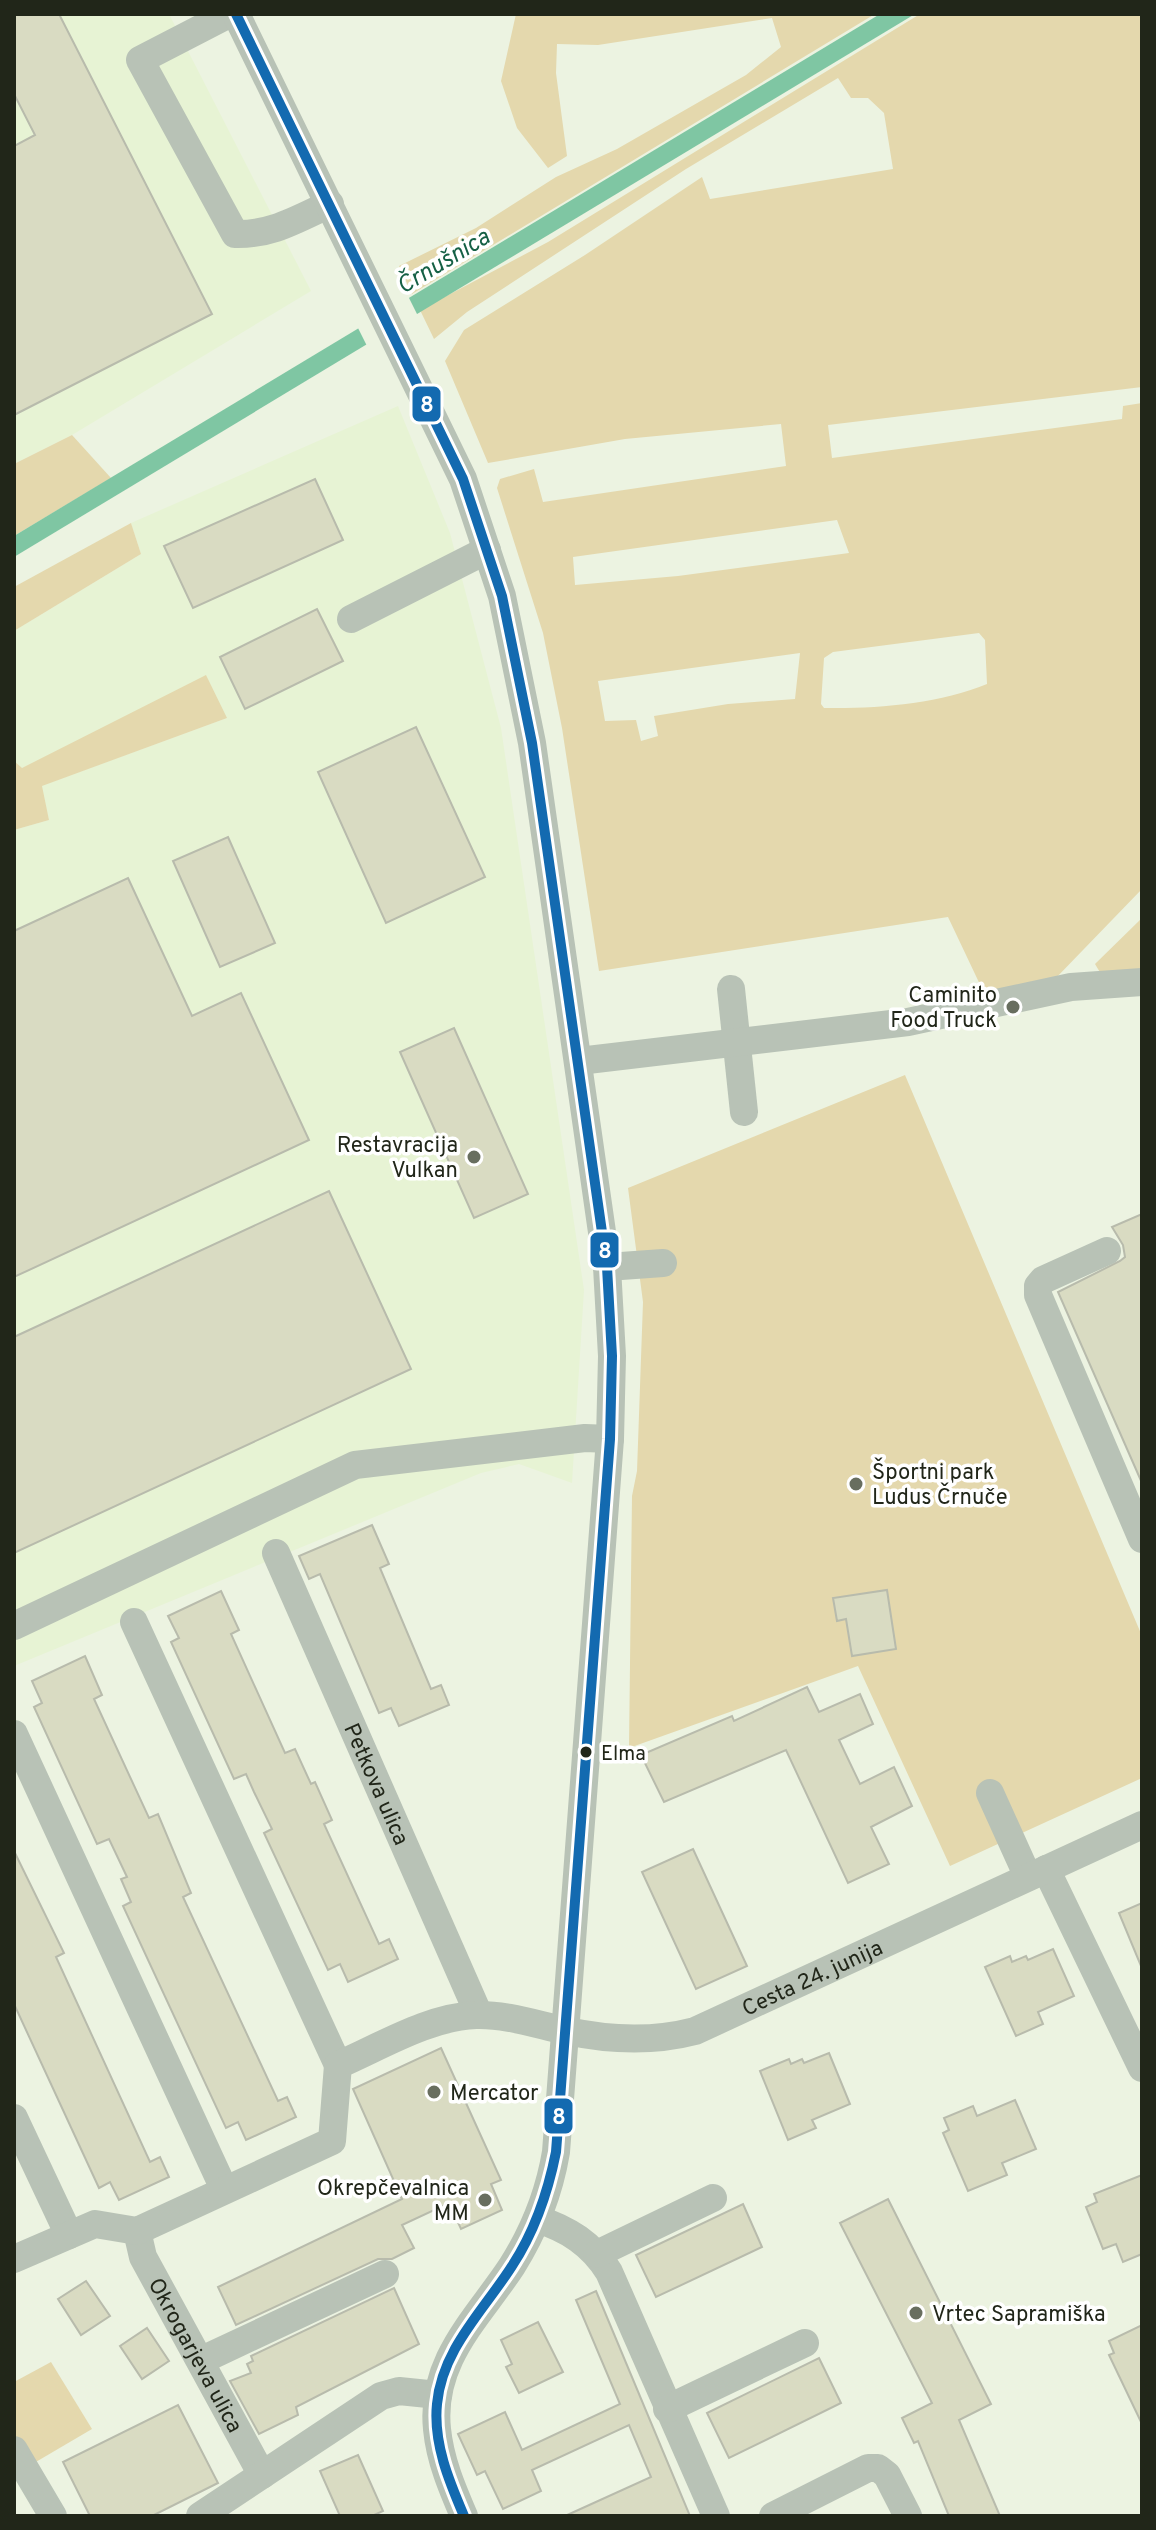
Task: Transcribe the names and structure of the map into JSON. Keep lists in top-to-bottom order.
{
  "streets": {
    "street": ["Petkova ulica", "Cesta 24. junija", "Okrogarjeva ulica"]
  },
  "water": ["Črnušnica"],
  "places": [
    "Caminito Food Truck",
    "Restavracija Vulkan",
    "Športni park Ludus Črnuče",
    "Elma",
    "Mercator",
    "Okrepčevalnica MM",
    "Vrtec Sapramiška"
  ],
  "lines": ["transit line 8"]
}
